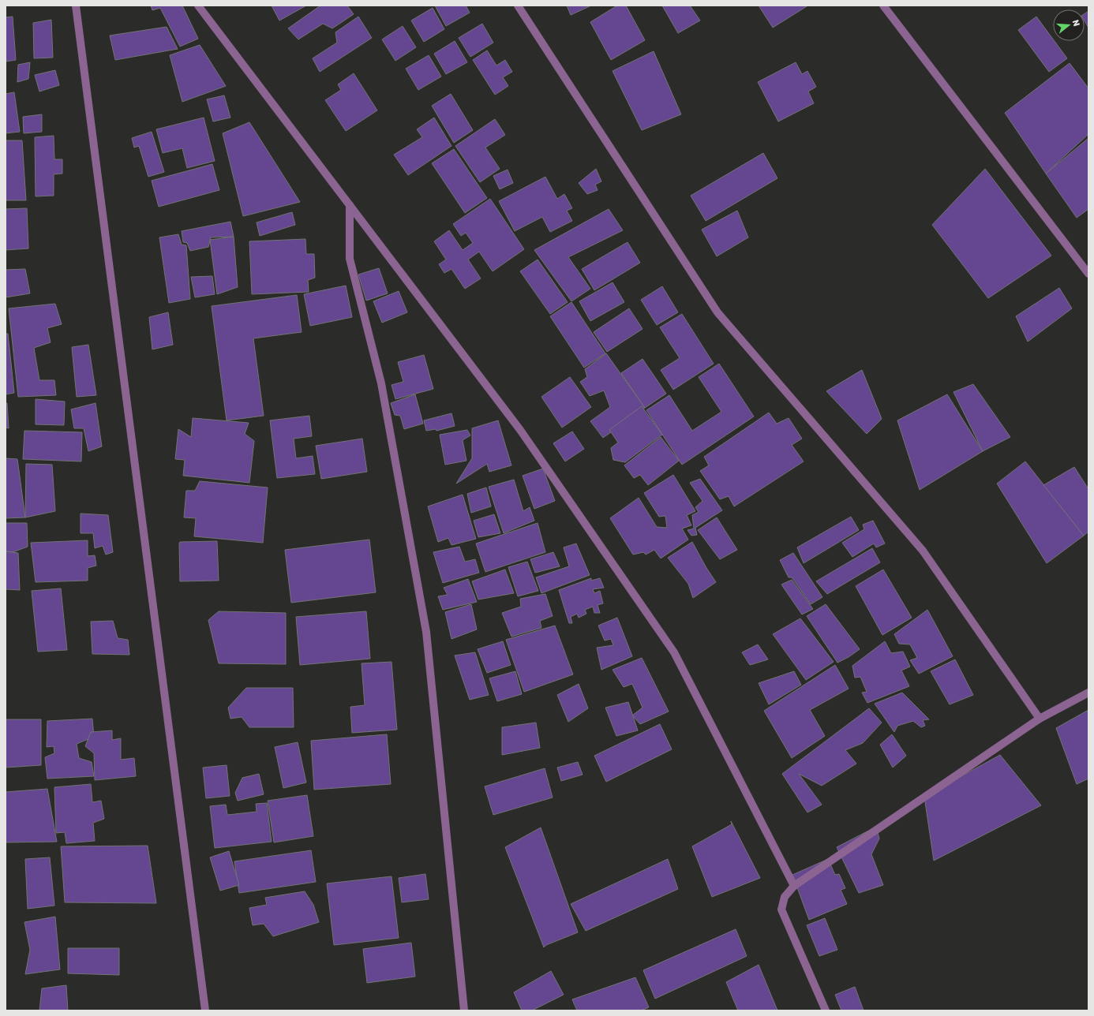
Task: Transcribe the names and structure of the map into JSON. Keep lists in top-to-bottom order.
{
  "north": "right"
}
